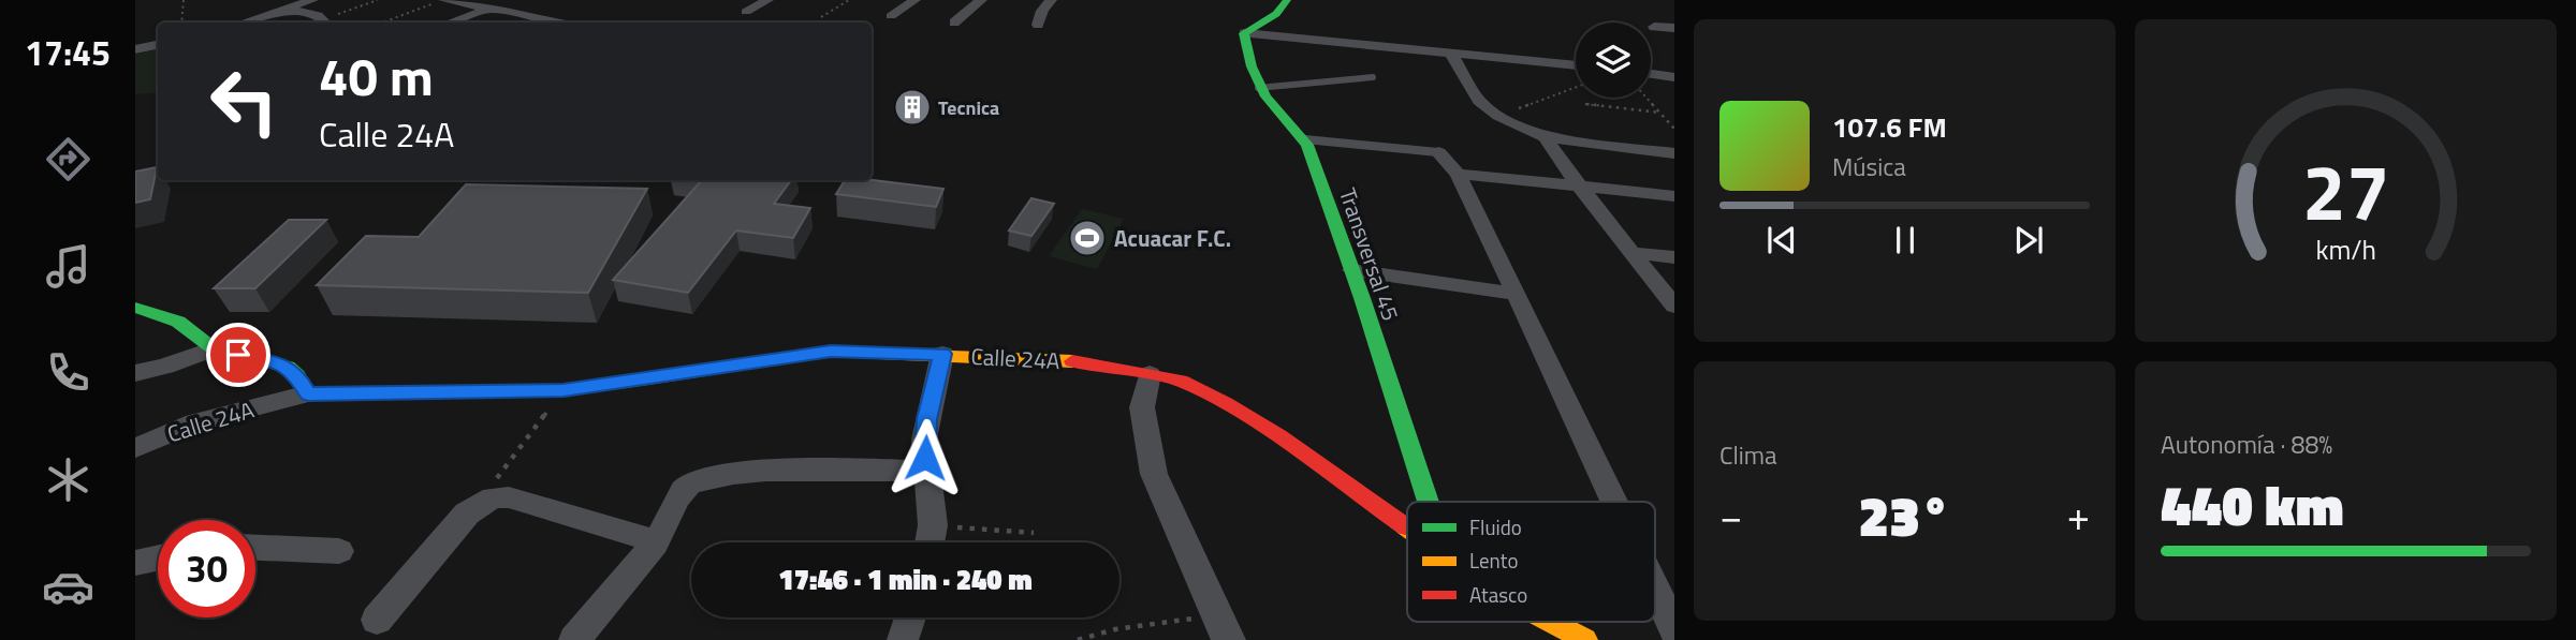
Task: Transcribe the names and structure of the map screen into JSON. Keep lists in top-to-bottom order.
{
  "streets": {
    "street": ["Transversal 45", "Calle 24A"]
  },
  "places": {
    "building": ["Tecnica"],
    "sports": ["Acuacar F.C."]
  },
  "legend": ["Fluido", "Lento", "Atasco"],
  "page": {
    "tabs": "17:45",
    "turn": ["40 m", "Calle 24A"],
    "song": ["107.6 FM", "Música"],
    "tile": [
      "Clima",
      ["Autonomía · 88%", "440 km"]
    ],
    "heat": ["−", "23°", "+"],
    "limit": "30",
    "trip": "17:46 · 1 min · 240 m",
    "gauge": ["27", "km/h"]
  }
}
